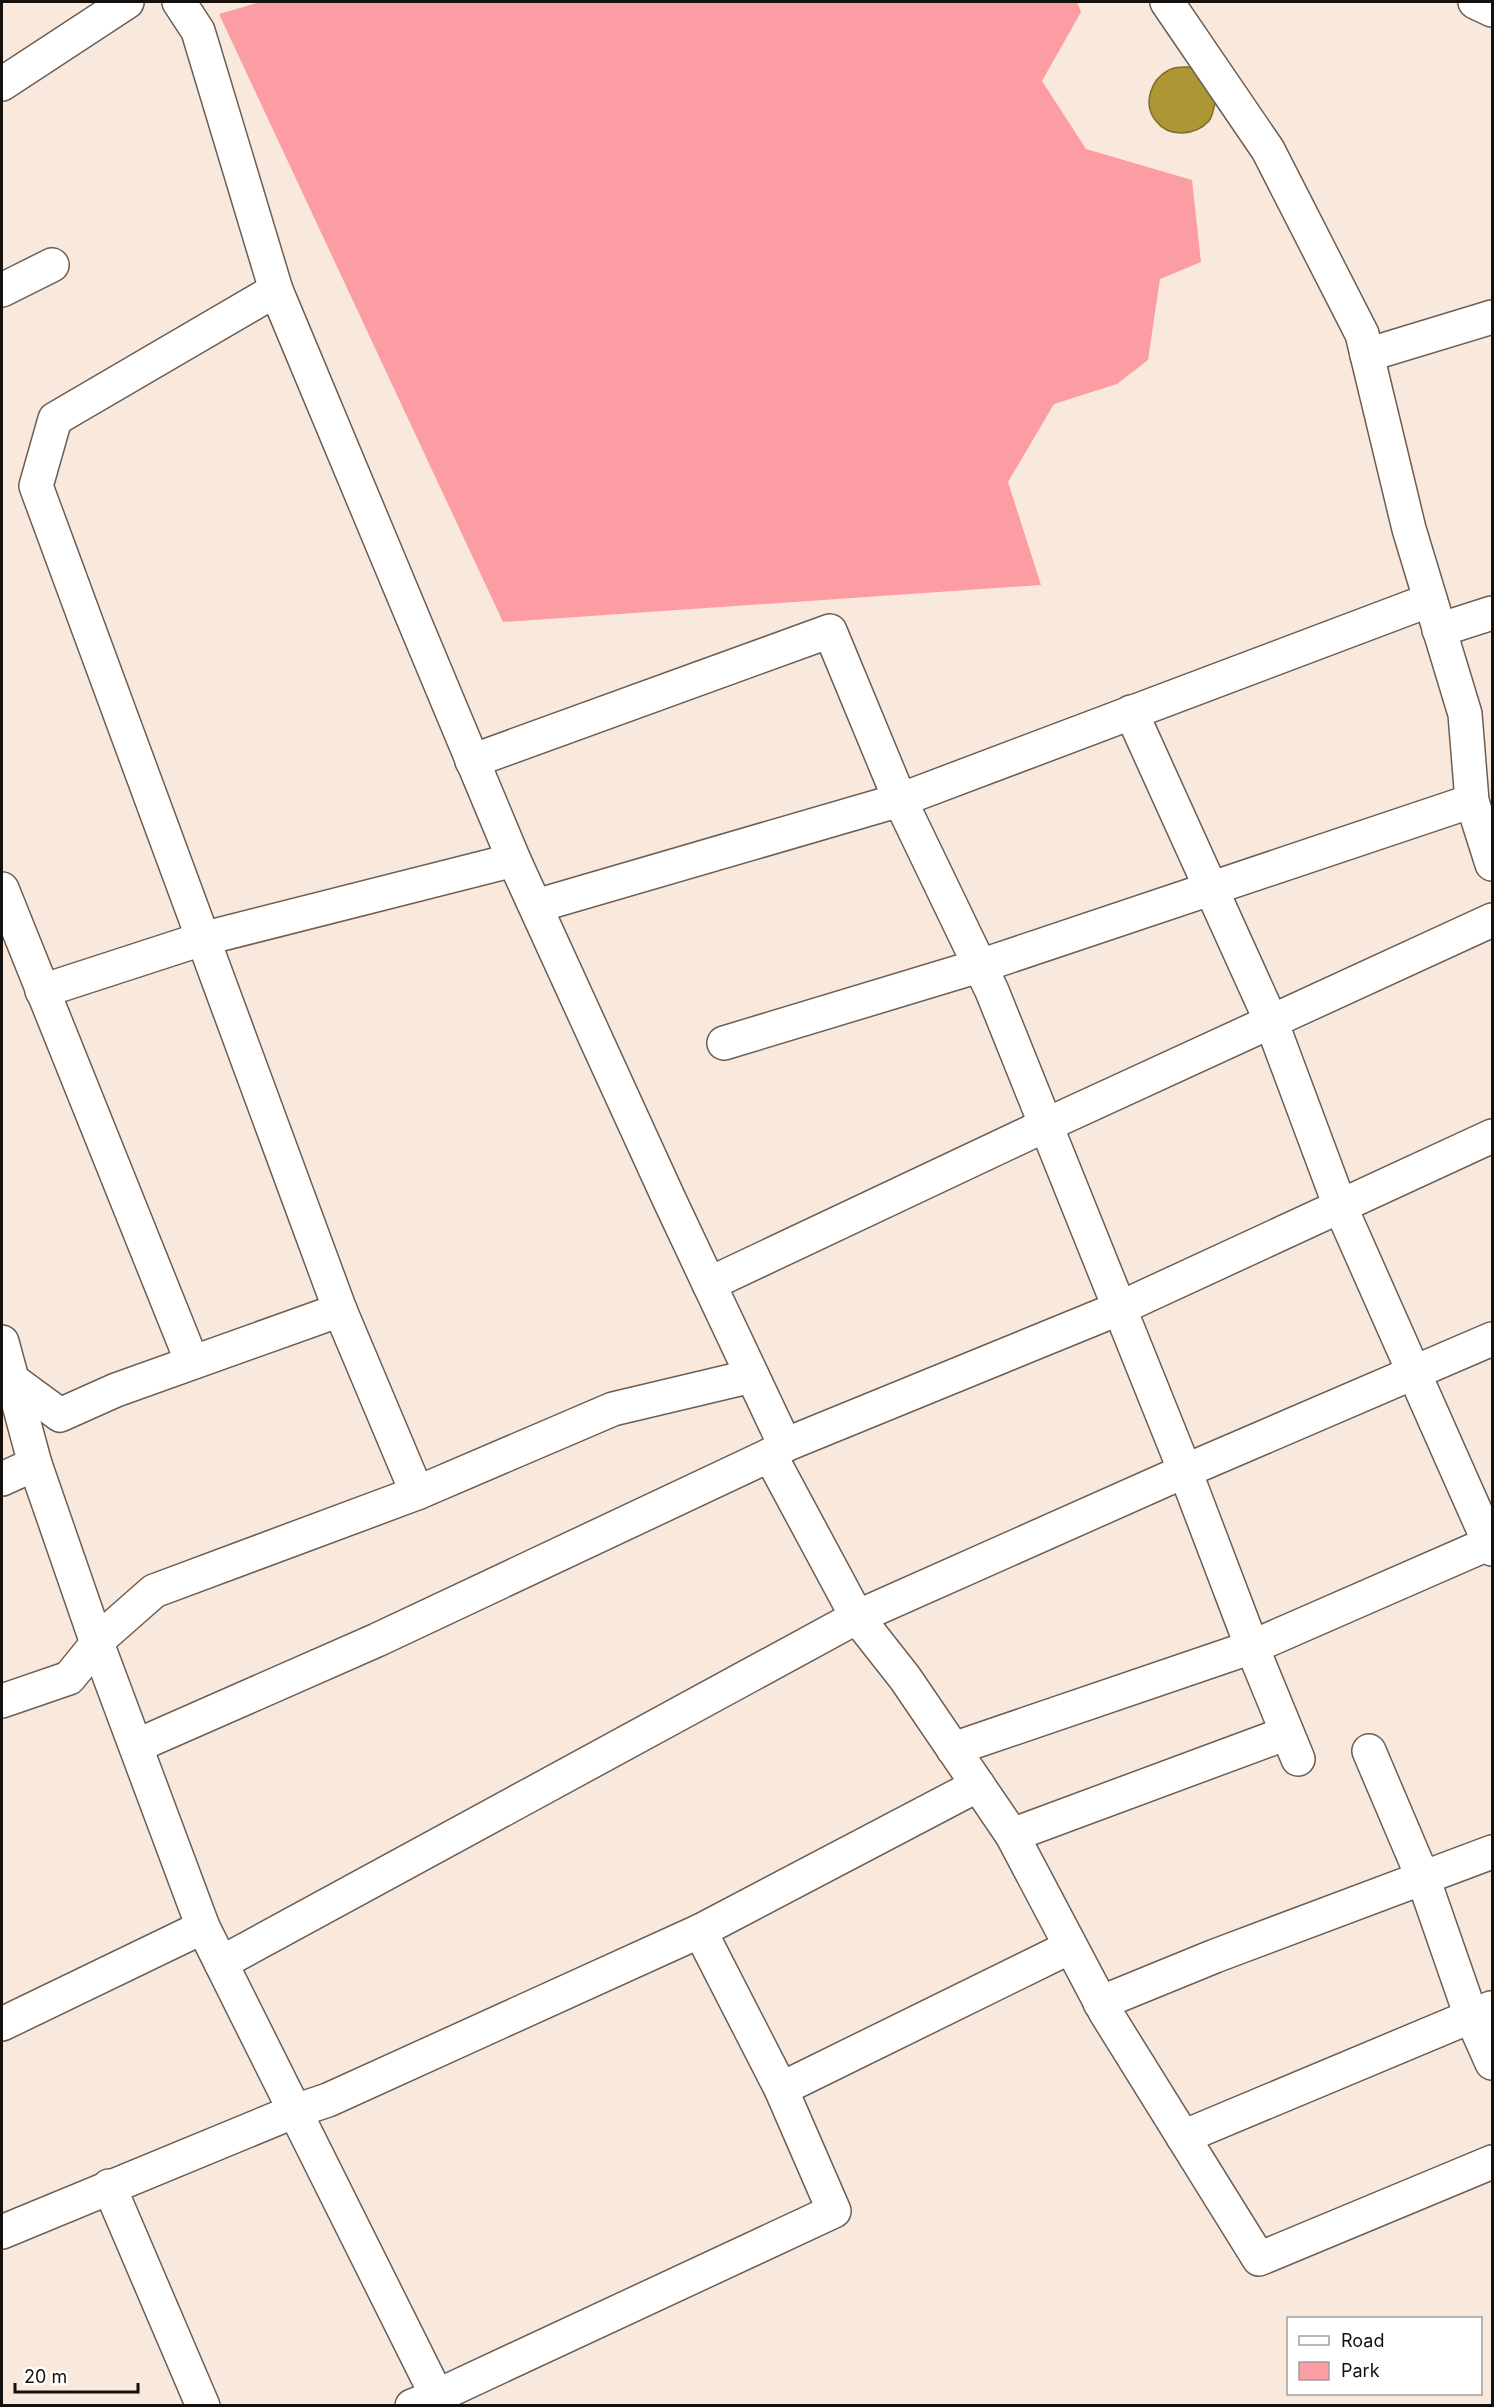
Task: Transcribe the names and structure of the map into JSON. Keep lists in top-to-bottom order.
{
  "legend": ["Road", "Park"],
  "scale_bar": "20 m"
}
